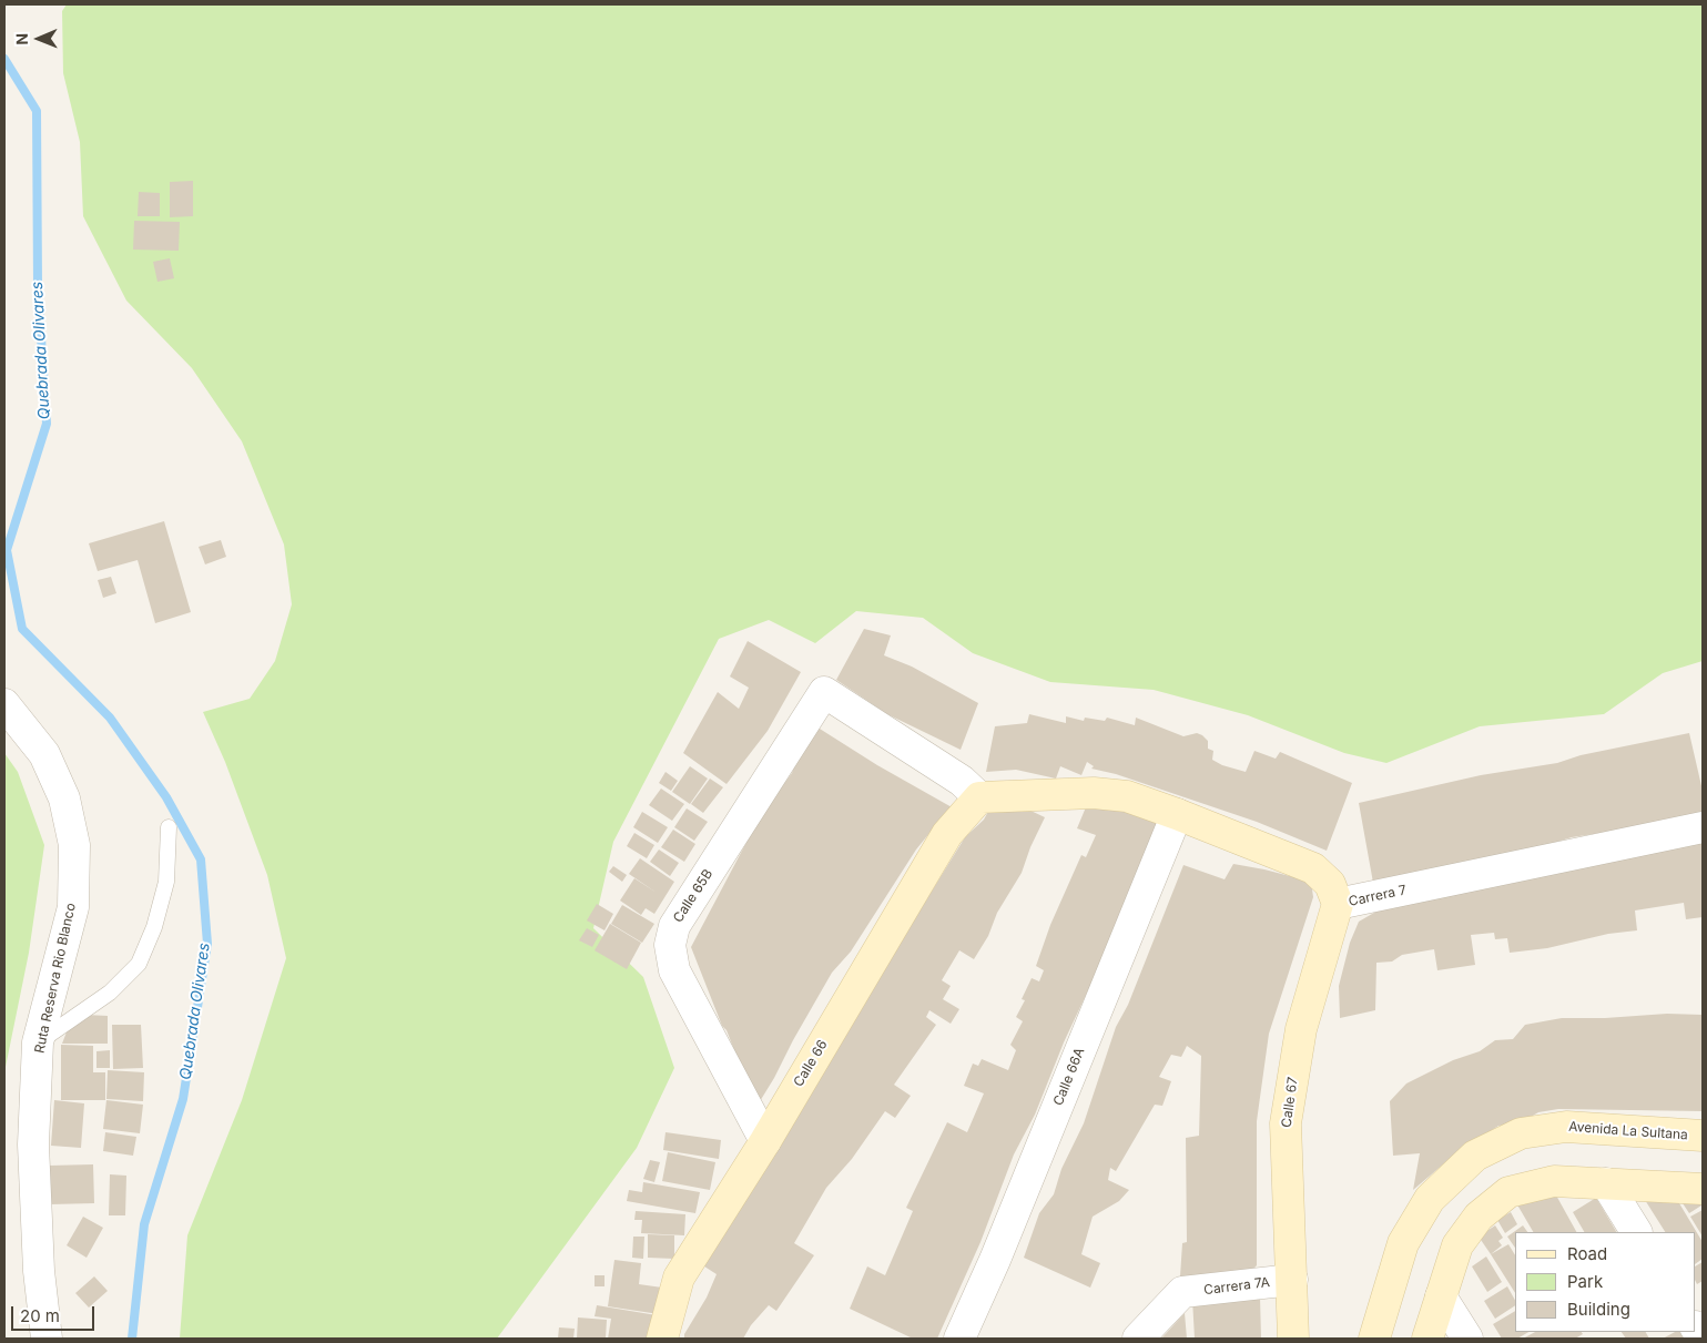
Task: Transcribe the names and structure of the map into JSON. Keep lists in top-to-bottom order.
{
  "streets": {
    "street": [
      "Calle 65B",
      "Carrera 7",
      "Ruta Reserva Rio Blanco",
      "Calle 66",
      "Calle 66A",
      "Calle 67",
      "Avenida La Sultana",
      "Carrera 7A"
    ]
  },
  "crossings": [
    ["Calle 65B", "Carrera 7"],
    ["Calle 65B", "Calle 66"],
    ["Carrera 7", "Calle 66"],
    ["Carrera 7", "Calle 66A"],
    ["Carrera 7", "Calle 67"],
    ["Calle 67", "Carrera 7A"]
  ],
  "water": ["Quebrada Olivares"],
  "legend": ["Road", "Park", "Building"],
  "scale_bar": "20 m",
  "north": "left"
}
